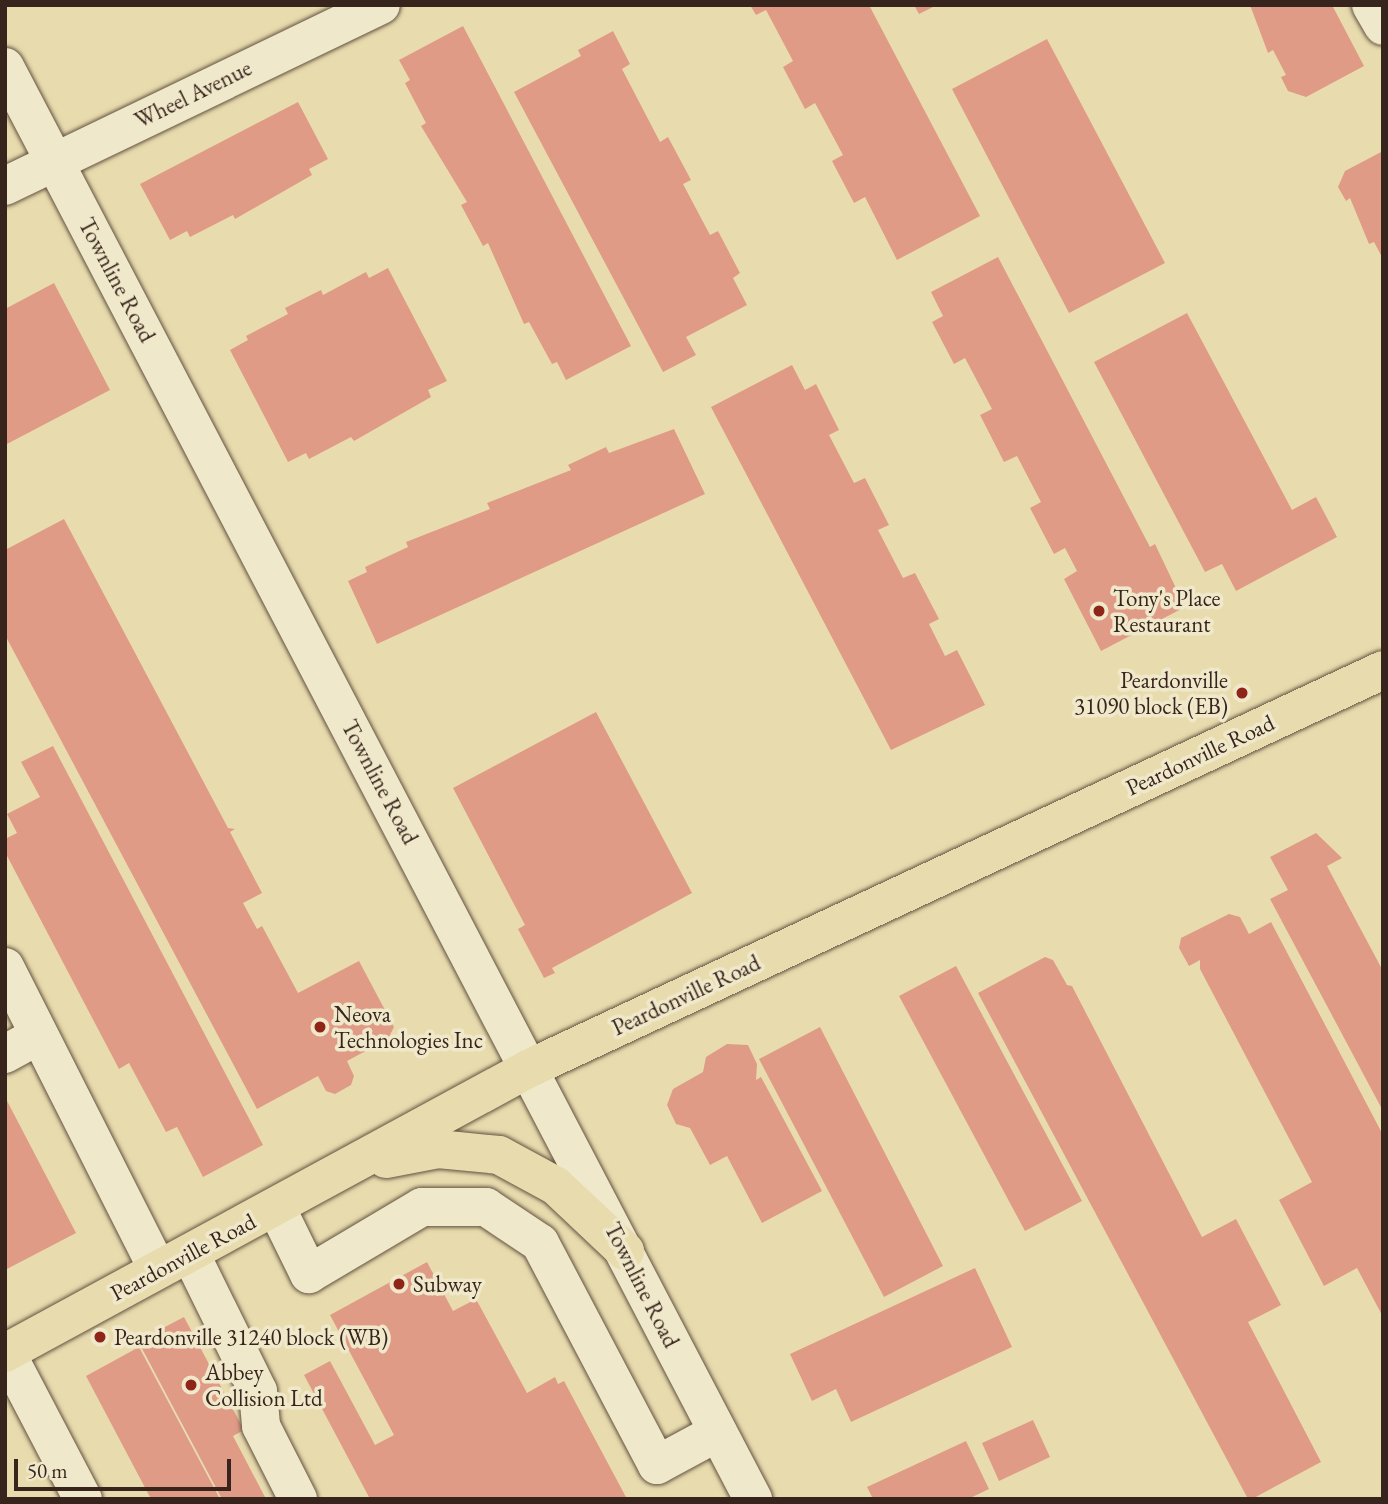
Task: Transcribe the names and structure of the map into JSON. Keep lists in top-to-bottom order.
{
  "streets": {
    "main road": ["Peardonville Road"],
    "street": ["Wheel Avenue", "Townline Road"]
  },
  "crossings": [
    ["Wheel Avenue", "Townline Road"],
    ["Townline Road", "Peardonville Road"]
  ],
  "places": [
    "Tony's Place Restaurant",
    "Peardonville 31090 block (EB)",
    "Neova Technologies Inc",
    "Subway",
    "Peardonville 31240 block (WB)",
    "Abbey Collision Ltd"
  ],
  "scale_bar": "50 m"
}
